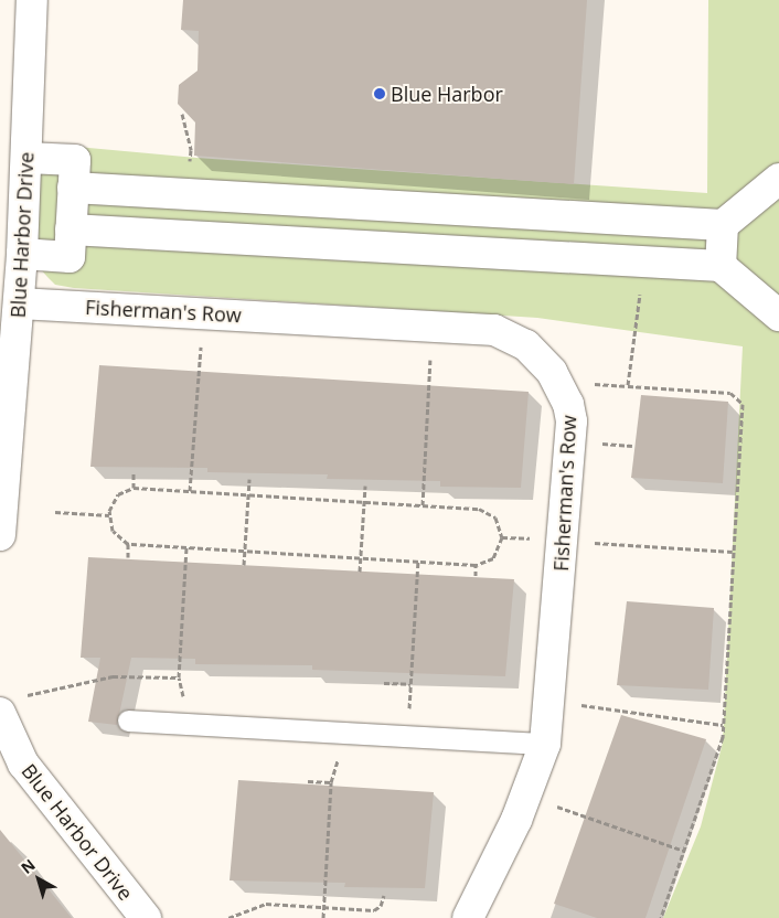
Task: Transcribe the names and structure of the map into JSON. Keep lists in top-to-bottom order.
{
  "streets": {
    "street": ["Blue Harbor Drive", "Fisherman's Row"]
  },
  "crossings": [
    ["Blue Harbor Drive", "Fisherman's Row"]
  ],
  "places": ["Blue Harbor"],
  "north": "top left"
}
